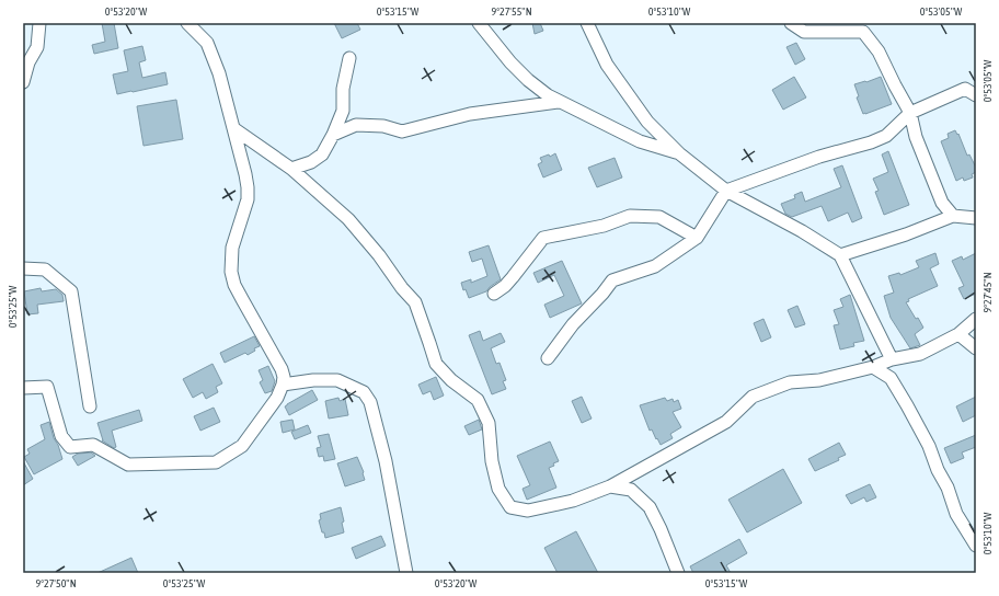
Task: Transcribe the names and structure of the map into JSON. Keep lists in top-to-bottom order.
{
  "coordinates": [
    "0°53'20\"W",
    "0°53'15\"W",
    "9°27'55\"N",
    "0°53'10\"W",
    "0°53'05\"W",
    "9°27'45\"N",
    "0°53'25\"W",
    "9°27'50\"N"
  ]
}
